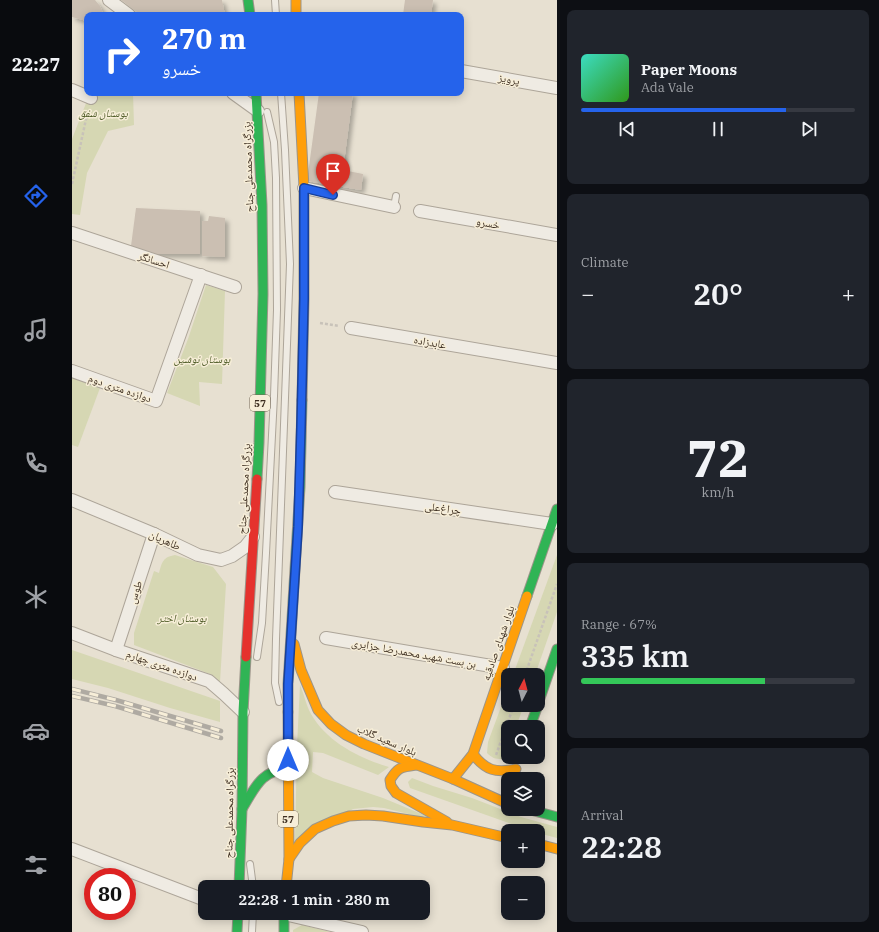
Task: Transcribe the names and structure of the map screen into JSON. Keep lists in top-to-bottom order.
{
  "streets": {
    "main road": [
      "بزرگراه محمدعلی جناح",
      "57",
      "بلوار شهدای صادقیه",
      "بلوار سعید گلاب"
    ],
    "street": [
      "پرویز",
      "خسرو",
      "احسانگر",
      "عابدزاده",
      "دوازده متری دوم",
      "چراغ‌علی",
      "طاهریان",
      "طوس",
      "بن بست شهید محمدرضا جزایری",
      "دوازده متری چهارم"
    ]
  },
  "crossings": [
    ["بزرگراه محمدعلی جناح", "طاهریان"],
    ["بزرگراه محمدعلی جناح", "دوازده متری چهارم"],
    ["احسانگر", "دوازده متری دوم"],
    ["57", "بلوار سعید گلاب"],
    ["چراغ‌علی", "بلوار شهدای صادقیه"],
    ["طاهریان", "طوس"],
    ["طوس", "دوازده متری چهارم"],
    ["بلوار شهدای صادقیه", "بن بست شهید محمدرضا جزایری"],
    ["بلوار شهدای صادقیه", "بلوار سعید گلاب"]
  ],
  "parks": ["بوستان شفق", "بوستان نوشین", "بوستان اختر"],
  "north": "top",
  "page": {
    "tabs": "22:27",
    "turn": ["270 m", "خسرو"],
    "song": ["Paper Moons", "Ada Vale"],
    "tile": [
      "Climate",
      ["72", "km/h"],
      ["Range · 67%", "335 km"],
      ["Arrival", "22:28"]
    ],
    "heat": ["−", "20°", "+"],
    "map_buttons": ["+", "−"],
    "limit": "80",
    "trip": "22:28 · 1 min · 280 m"
  }
}
